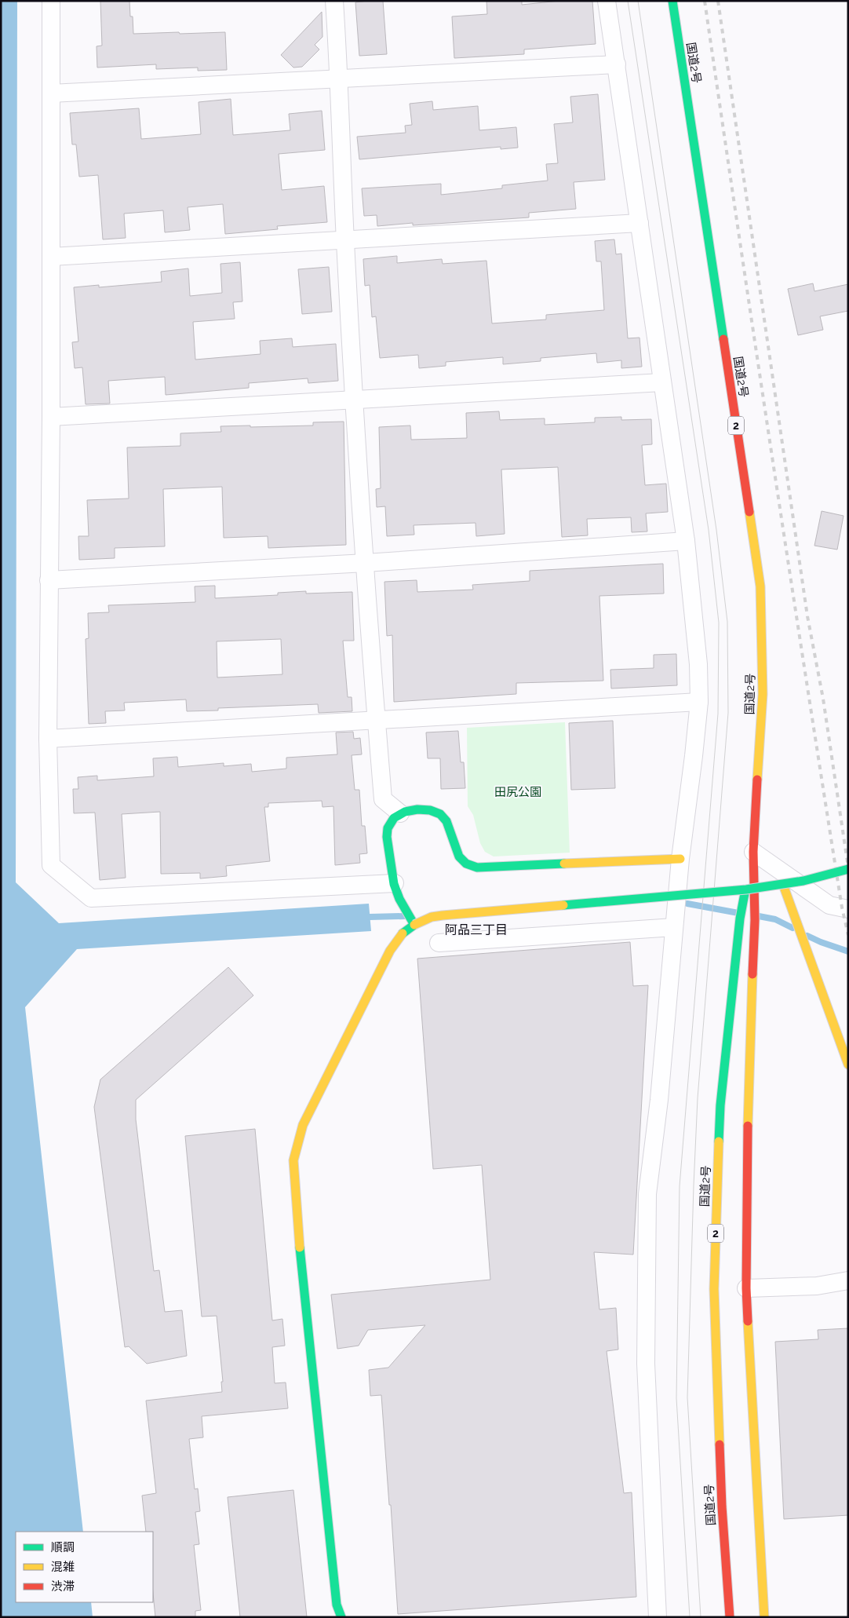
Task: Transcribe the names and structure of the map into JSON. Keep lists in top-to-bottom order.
{
  "streets": {
    "main road": ["国道2号", "2"]
  },
  "districts": ["阿品三丁目"],
  "parks": ["田尻公園"],
  "legend": ["順調", "混雑", "渋滞"]
}
